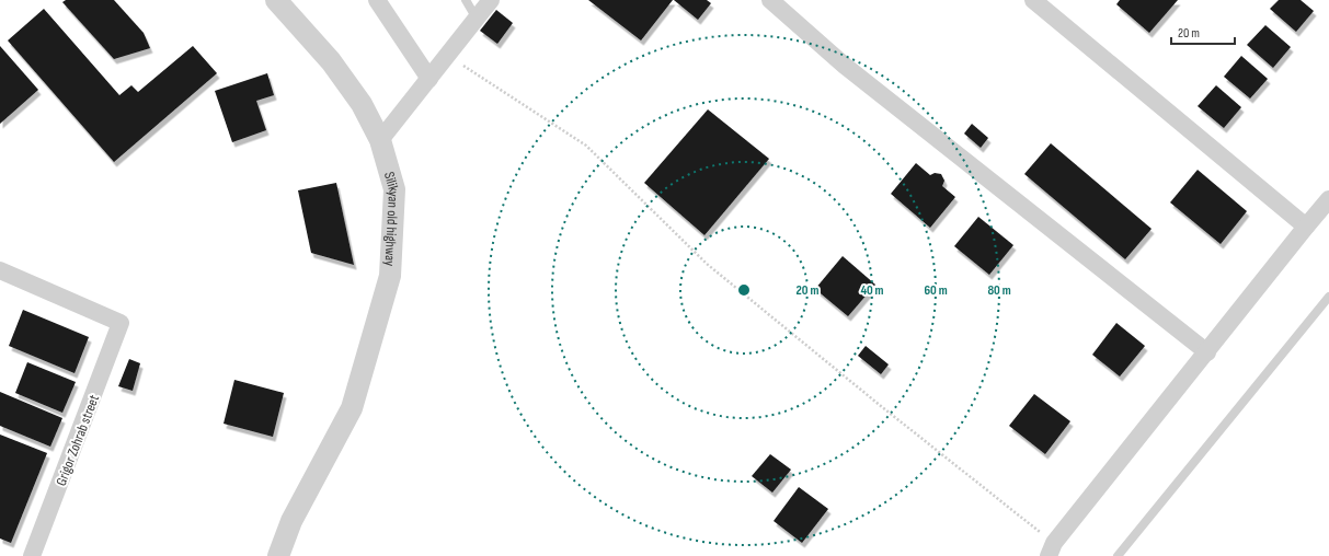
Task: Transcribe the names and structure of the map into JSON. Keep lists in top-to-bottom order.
{
  "streets": {
    "street": ["Silikyan old highway", "Grigor Zohrab street"]
  },
  "scale_bar": "20 m",
  "rings": [
    "20 m",
    "40 m",
    "60 m",
    "80 m"
  ]
}
